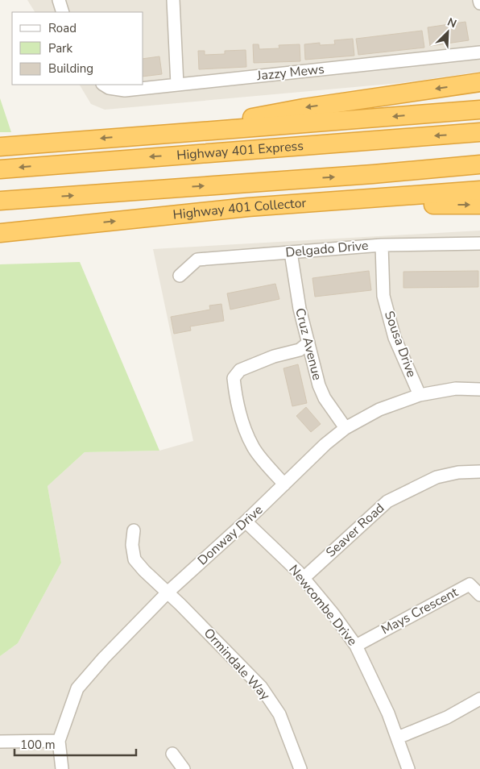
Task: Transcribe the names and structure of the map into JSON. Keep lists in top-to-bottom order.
{
  "streets": {
    "highway": ["Highway 401 Express", "Highway 401 Collector"],
    "street": [
      "Jazzy Mews",
      "Delgado Drive",
      "Cruz Avenue",
      "Sousa Drive",
      "Seaver Road",
      "Donway Drive",
      "Newcombe Drive",
      "Mays Crescent",
      "Ormindale Way"
    ]
  },
  "crossings": [
    ["Delgado Drive", "Cruz Avenue"],
    ["Delgado Drive", "Sousa Drive"],
    ["Cruz Avenue", "Donway Drive"],
    ["Sousa Drive", "Donway Drive"],
    ["Seaver Road", "Newcombe Drive"],
    ["Donway Drive", "Newcombe Drive"],
    ["Donway Drive", "Ormindale Way"],
    ["Newcombe Drive", "Mays Crescent"]
  ],
  "legend": ["Road", "Park", "Building"],
  "scale_bar": "100 m",
  "north": "top right"
}
